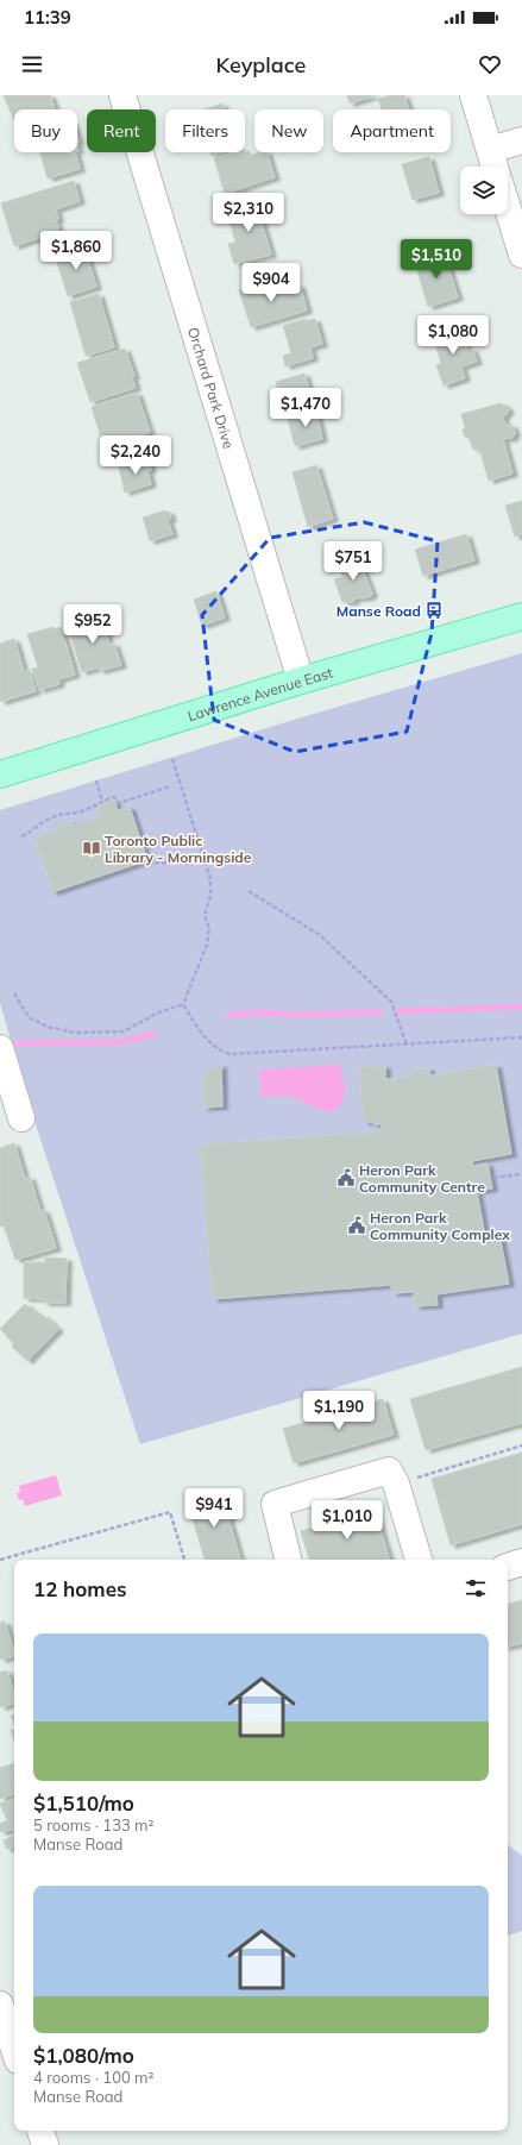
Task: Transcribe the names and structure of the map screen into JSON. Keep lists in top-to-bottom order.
{
  "streets": {
    "main road": ["Lawrence Avenue East"],
    "street": ["Orchard Park Drive"]
  },
  "crossings": [
    ["Orchard Park Drive", "Lawrence Avenue East"]
  ],
  "places": {
    "bus stop": ["Manse Road"],
    "library": ["Toronto Public Library - Morningside"],
    "public building": ["Heron Park Community Centre", "Heron Park Community Complex"]
  },
  "page": {
    "status": "11:39",
    "header": "Keyplace",
    "chip": [
      "Buy",
      "Rent",
      "Filters",
      "New",
      "Apartment"
    ],
    "price": [
      "$2,310",
      "$1,860",
      "$1,510",
      "$904",
      "$1,080",
      "$1,470",
      "$2,240",
      "$751",
      "$952",
      "$1,190",
      "$941",
      "$1,010"
    ],
    "heading": "12 homes",
    "list": [
      {
        "name": "$1,510/mo",
        "note": "5 rooms · 133 m² · Manse Road"
      },
      {
        "name": "$1,080/mo",
        "note": "4 rooms · 100 m² · Manse Road"
      }
    ]
  }
}
